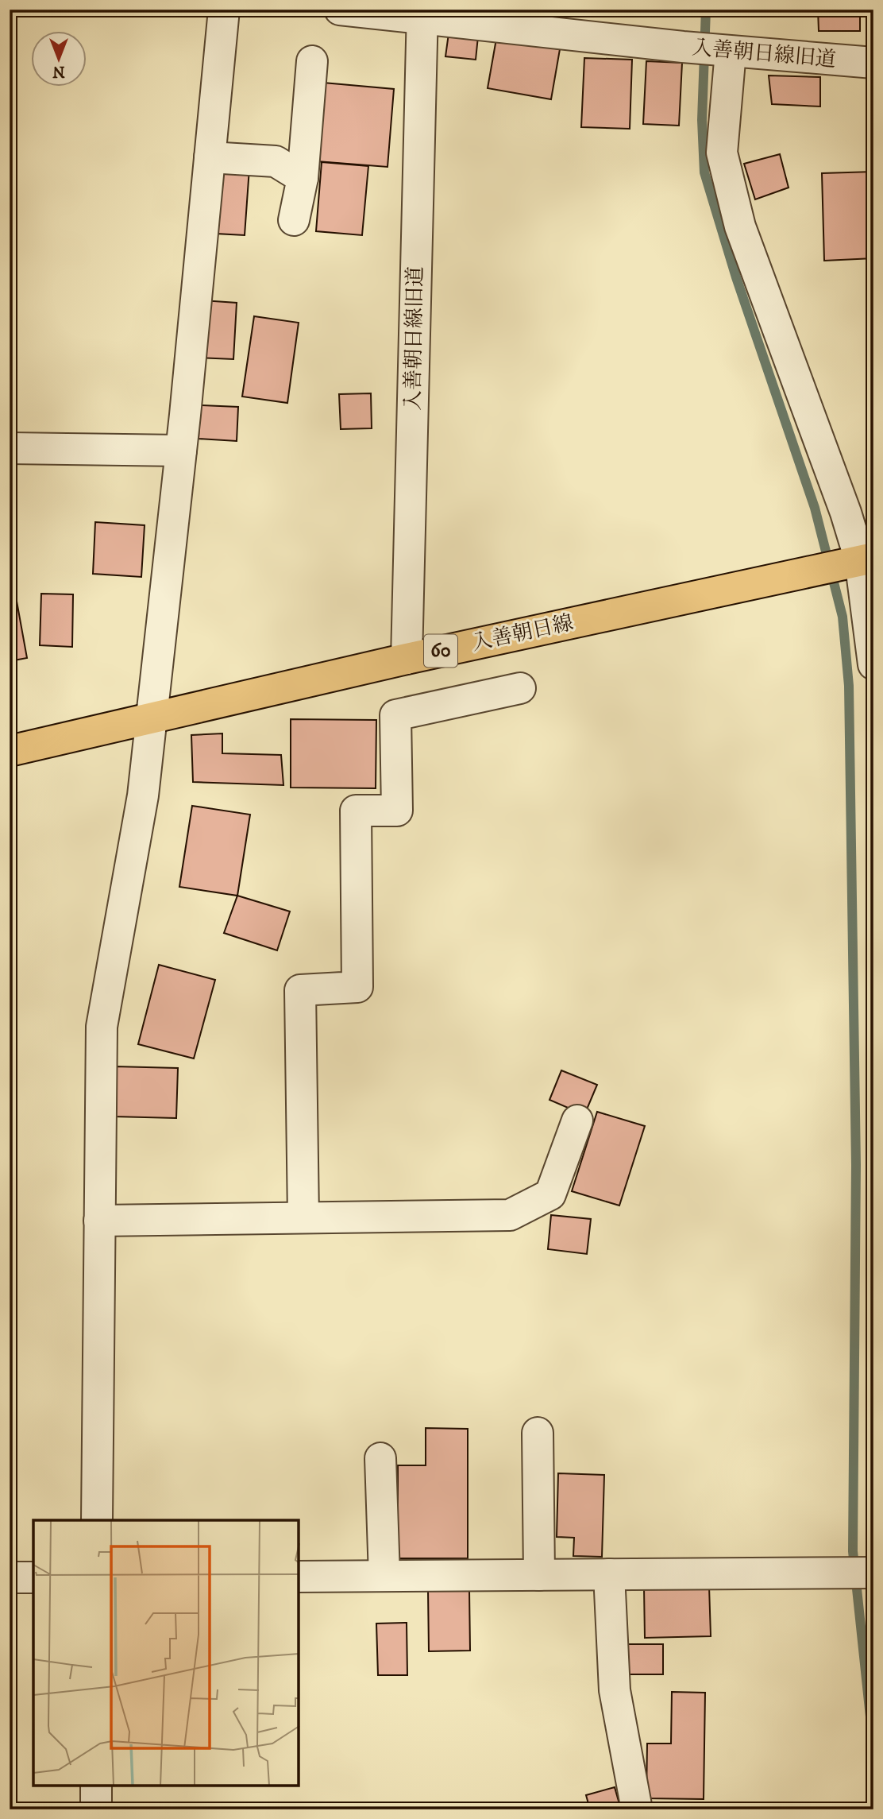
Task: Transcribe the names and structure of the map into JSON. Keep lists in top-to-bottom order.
{
  "streets": {
    "main road": ["入善朝日線", "60"],
    "street": ["入善朝日線旧道"]
  },
  "crossings": [
    ["入善朝日線旧道", "入善朝日線"]
  ],
  "north": "bottom"
}
